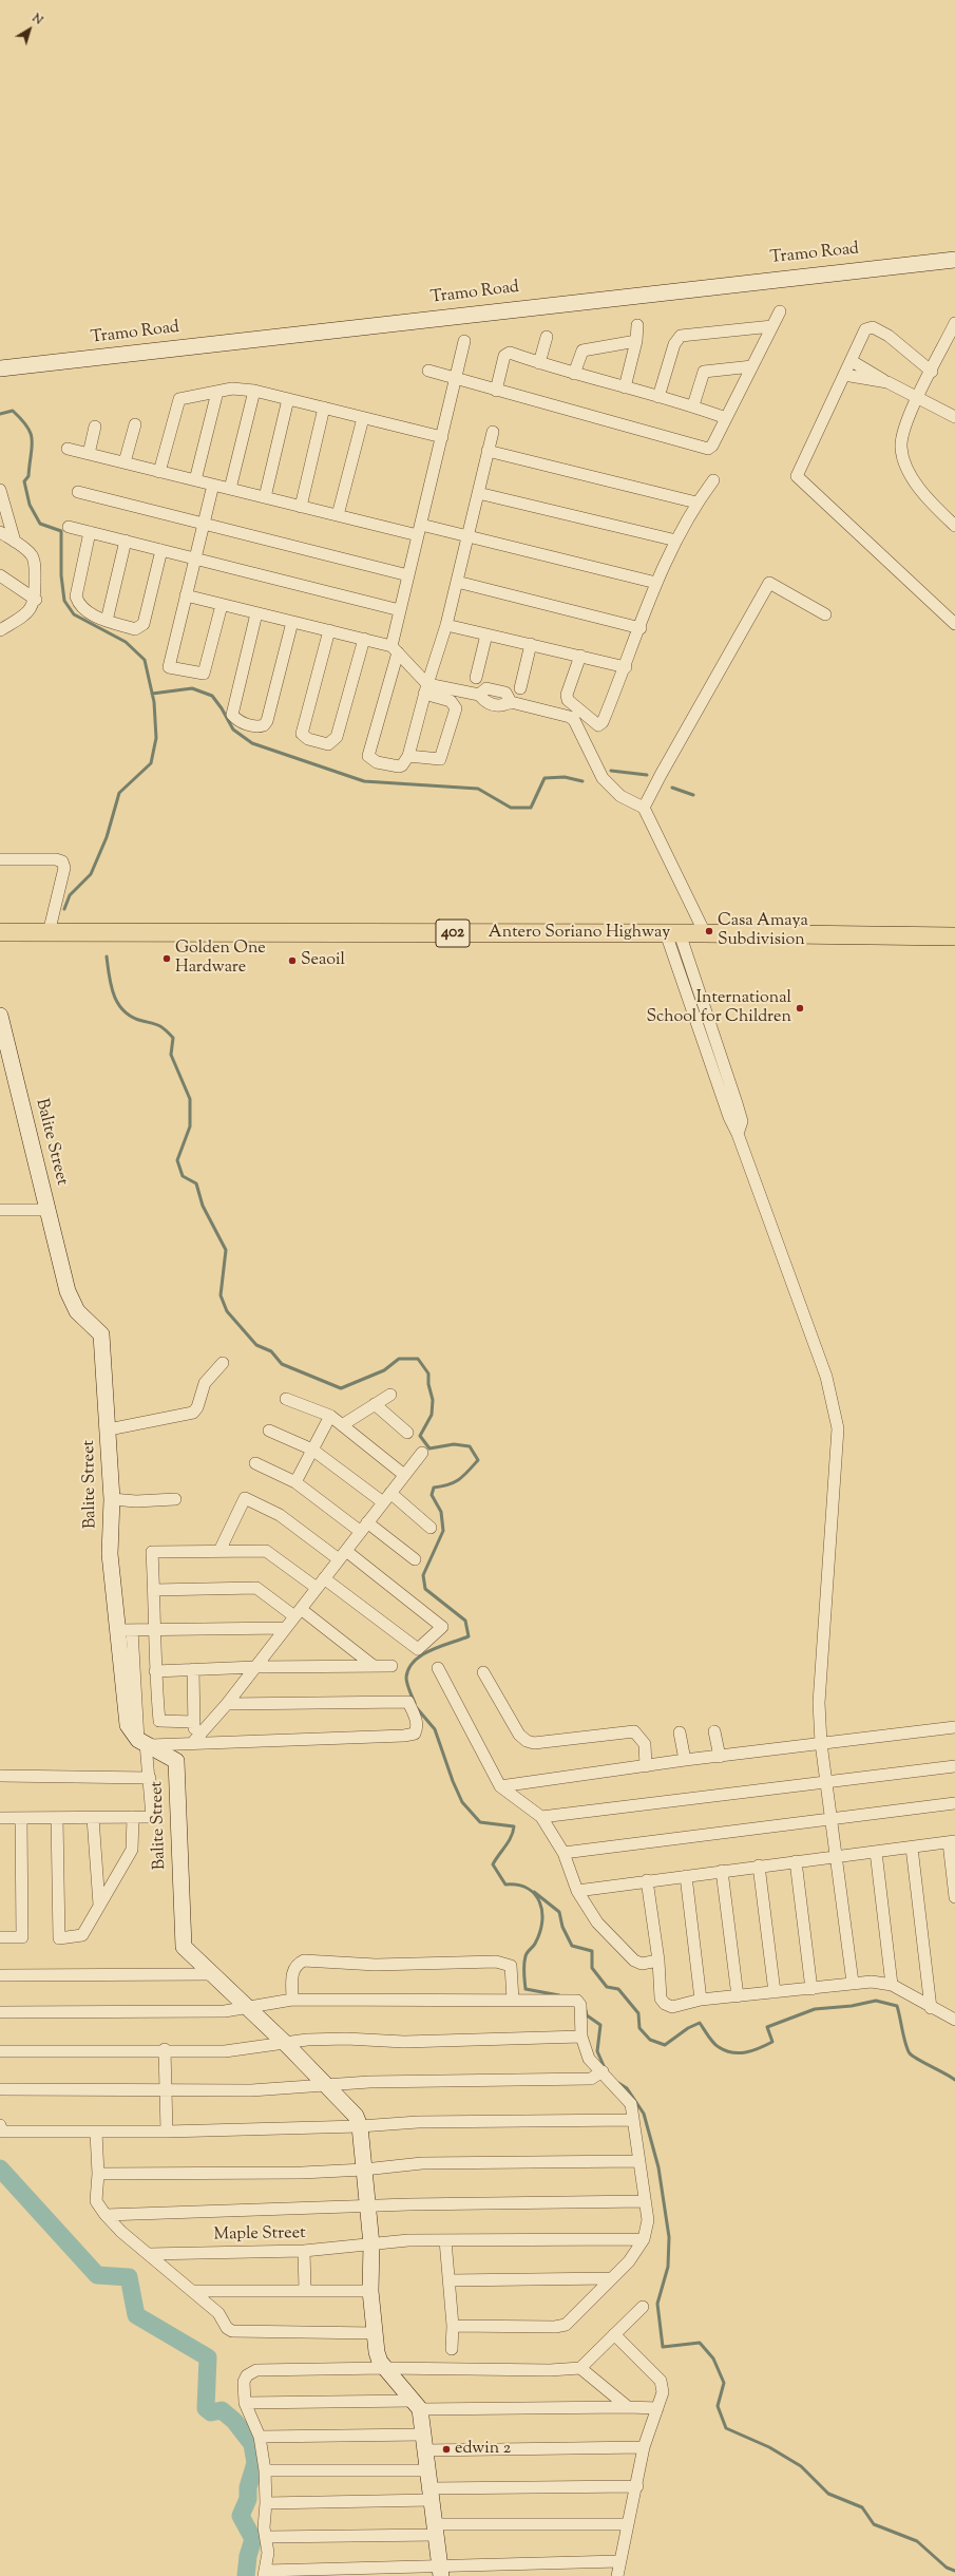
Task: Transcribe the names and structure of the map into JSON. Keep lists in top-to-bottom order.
{
  "streets": {
    "main road": ["402", "Antero Soriano Highway"],
    "street": ["Tramo Road", "Balite Street", "Maple Street"]
  },
  "places": [
    "Casa Amaya Subdivision",
    "Golden One Hardware",
    "Seaoil",
    "International School for Children",
    "edwin 2"
  ],
  "north": "top right"
}
